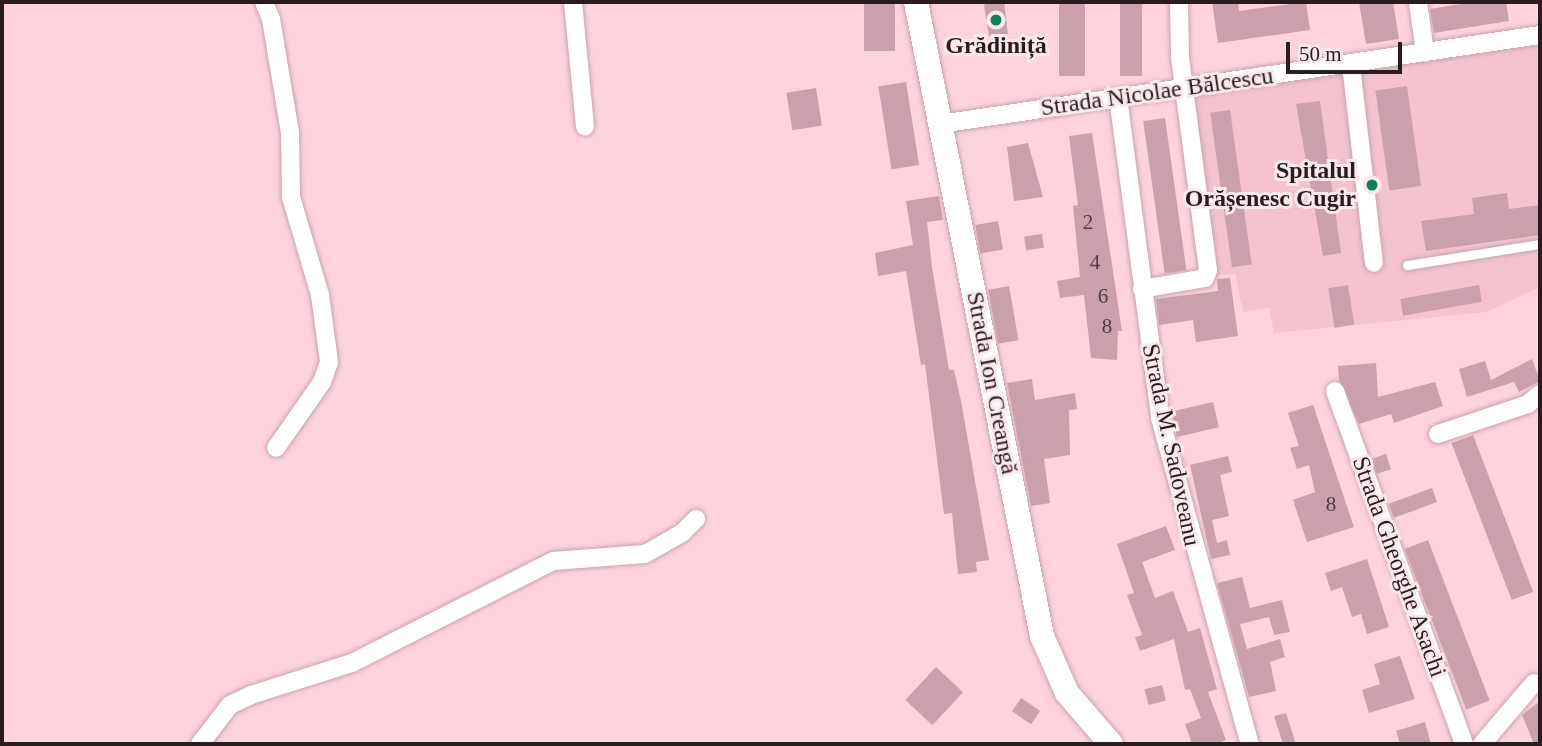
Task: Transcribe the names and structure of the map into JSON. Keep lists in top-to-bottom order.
{
  "streets": {
    "street": [
      "Strada Nicolae Bălcescu",
      "Strada Ion Creangă",
      "Strada M. Sadoveanu",
      "Strada Gheorghe Asachi"
    ]
  },
  "crossings": [
    ["Strada Nicolae Bălcescu", "Strada Ion Creangă"],
    ["Strada Nicolae Bălcescu", "Strada M. Sadoveanu"]
  ],
  "places": ["Grădiniță", "Spitalul Orășenesc Cugir"],
  "house_numbers": [
    "2",
    "4",
    "6",
    "8",
    "8"
  ],
  "scale_bar": "50 m"
}
